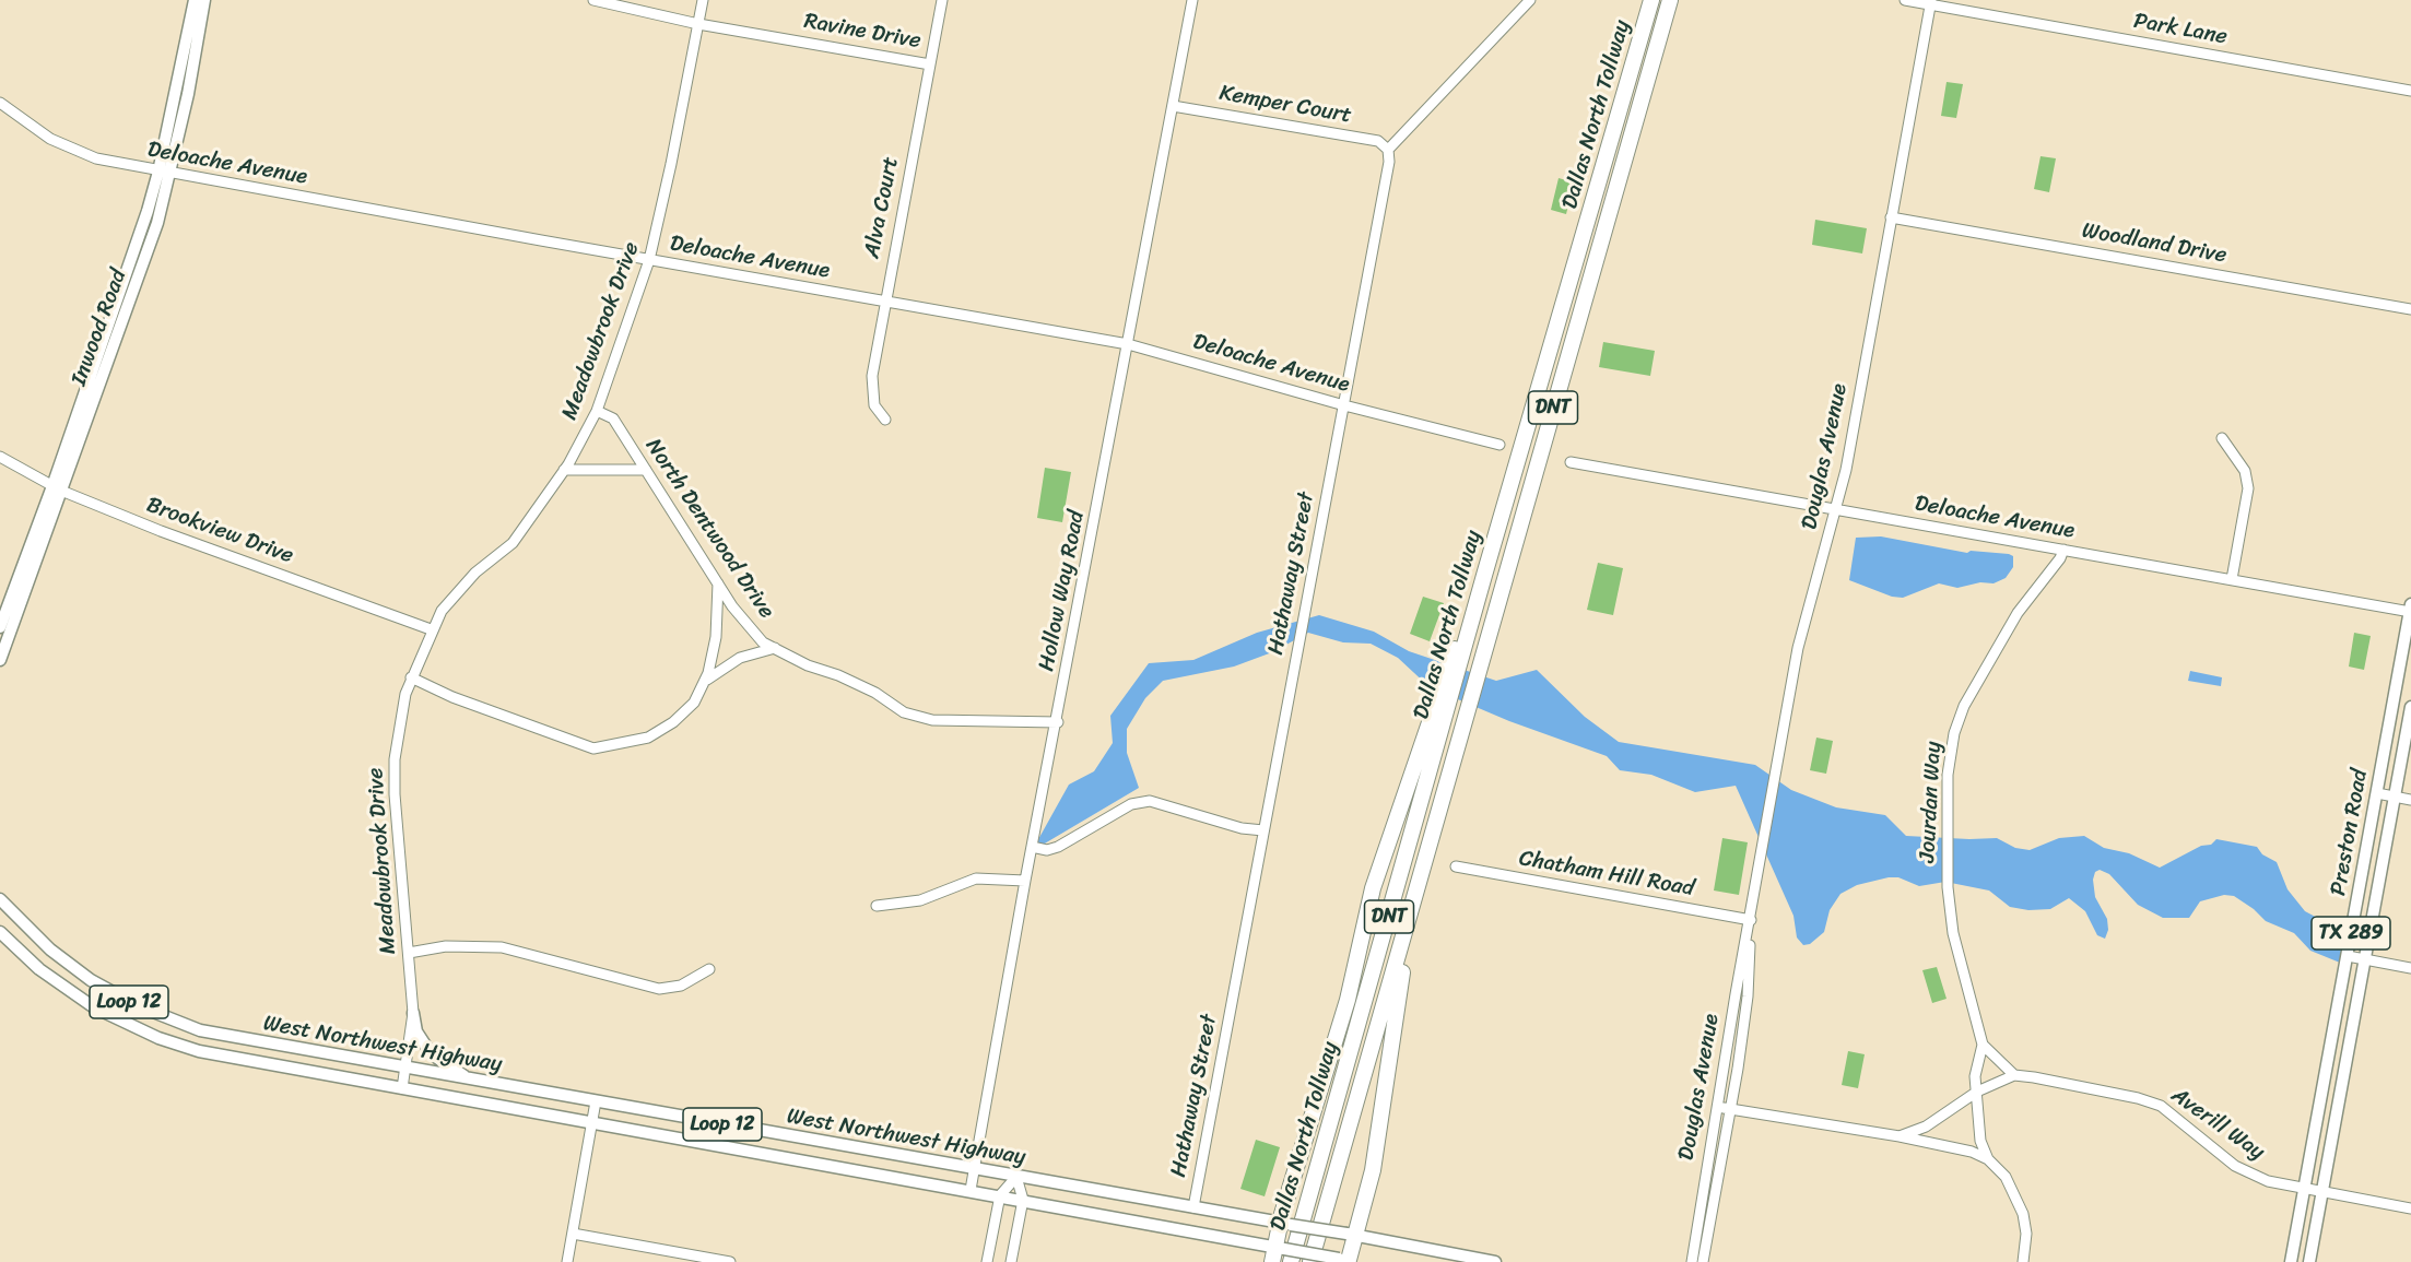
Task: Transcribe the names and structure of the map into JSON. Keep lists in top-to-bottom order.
{
  "streets": {
    "highway": ["Dallas North Tollway", "DNT"],
    "main road": [
      "Inwood Road",
      "Preston Road",
      "TX 289",
      "Loop 12",
      "West Northwest Highway"
    ],
    "street": [
      "Park Lane",
      "Ravine Drive",
      "Kemper Court",
      "Deloache Avenue",
      "Alva Court",
      "Woodland Drive",
      "Meadowbrook Drive",
      "Douglas Avenue",
      "North Dentwood Drive",
      "Brookview Drive",
      "Hathaway Street",
      "Hollow Way Road",
      "Jourdan Way",
      "Chatham Hill Road",
      "Averill Way"
    ]
  },
  "crossings": [
    ["Park Lane", "Douglas Avenue"],
    ["Ravine Drive", "Alva Court"],
    ["Ravine Drive", "Meadowbrook Drive"],
    ["Kemper Court", "Hathaway Street"],
    ["Kemper Court", "Hollow Way Road"],
    ["Dallas North Tollway", "West Northwest Highway"],
    ["Deloache Avenue", "Alva Court"],
    ["Deloache Avenue", "Inwood Road"],
    ["Deloache Avenue", "Meadowbrook Drive"],
    ["Deloache Avenue", "Douglas Avenue"],
    ["Deloache Avenue", "Hathaway Street"],
    ["Deloache Avenue", "Hollow Way Road"],
    ["Deloache Avenue", "Jourdan Way"],
    ["Deloache Avenue", "Preston Road"],
    ["Woodland Drive", "Douglas Avenue"],
    ["Inwood Road", "Brookview Drive"],
    ["Meadowbrook Drive", "North Dentwood Drive"],
    ["Meadowbrook Drive", "Brookview Drive"],
    ["Meadowbrook Drive", "West Northwest Highway"],
    ["Douglas Avenue", "Chatham Hill Road"],
    ["North Dentwood Drive", "Hollow Way Road"],
    ["Hathaway Street", "West Northwest Highway"],
    ["Hollow Way Road", "West Northwest Highway"],
    ["Preston Road", "Averill Way"]
  ]
}
